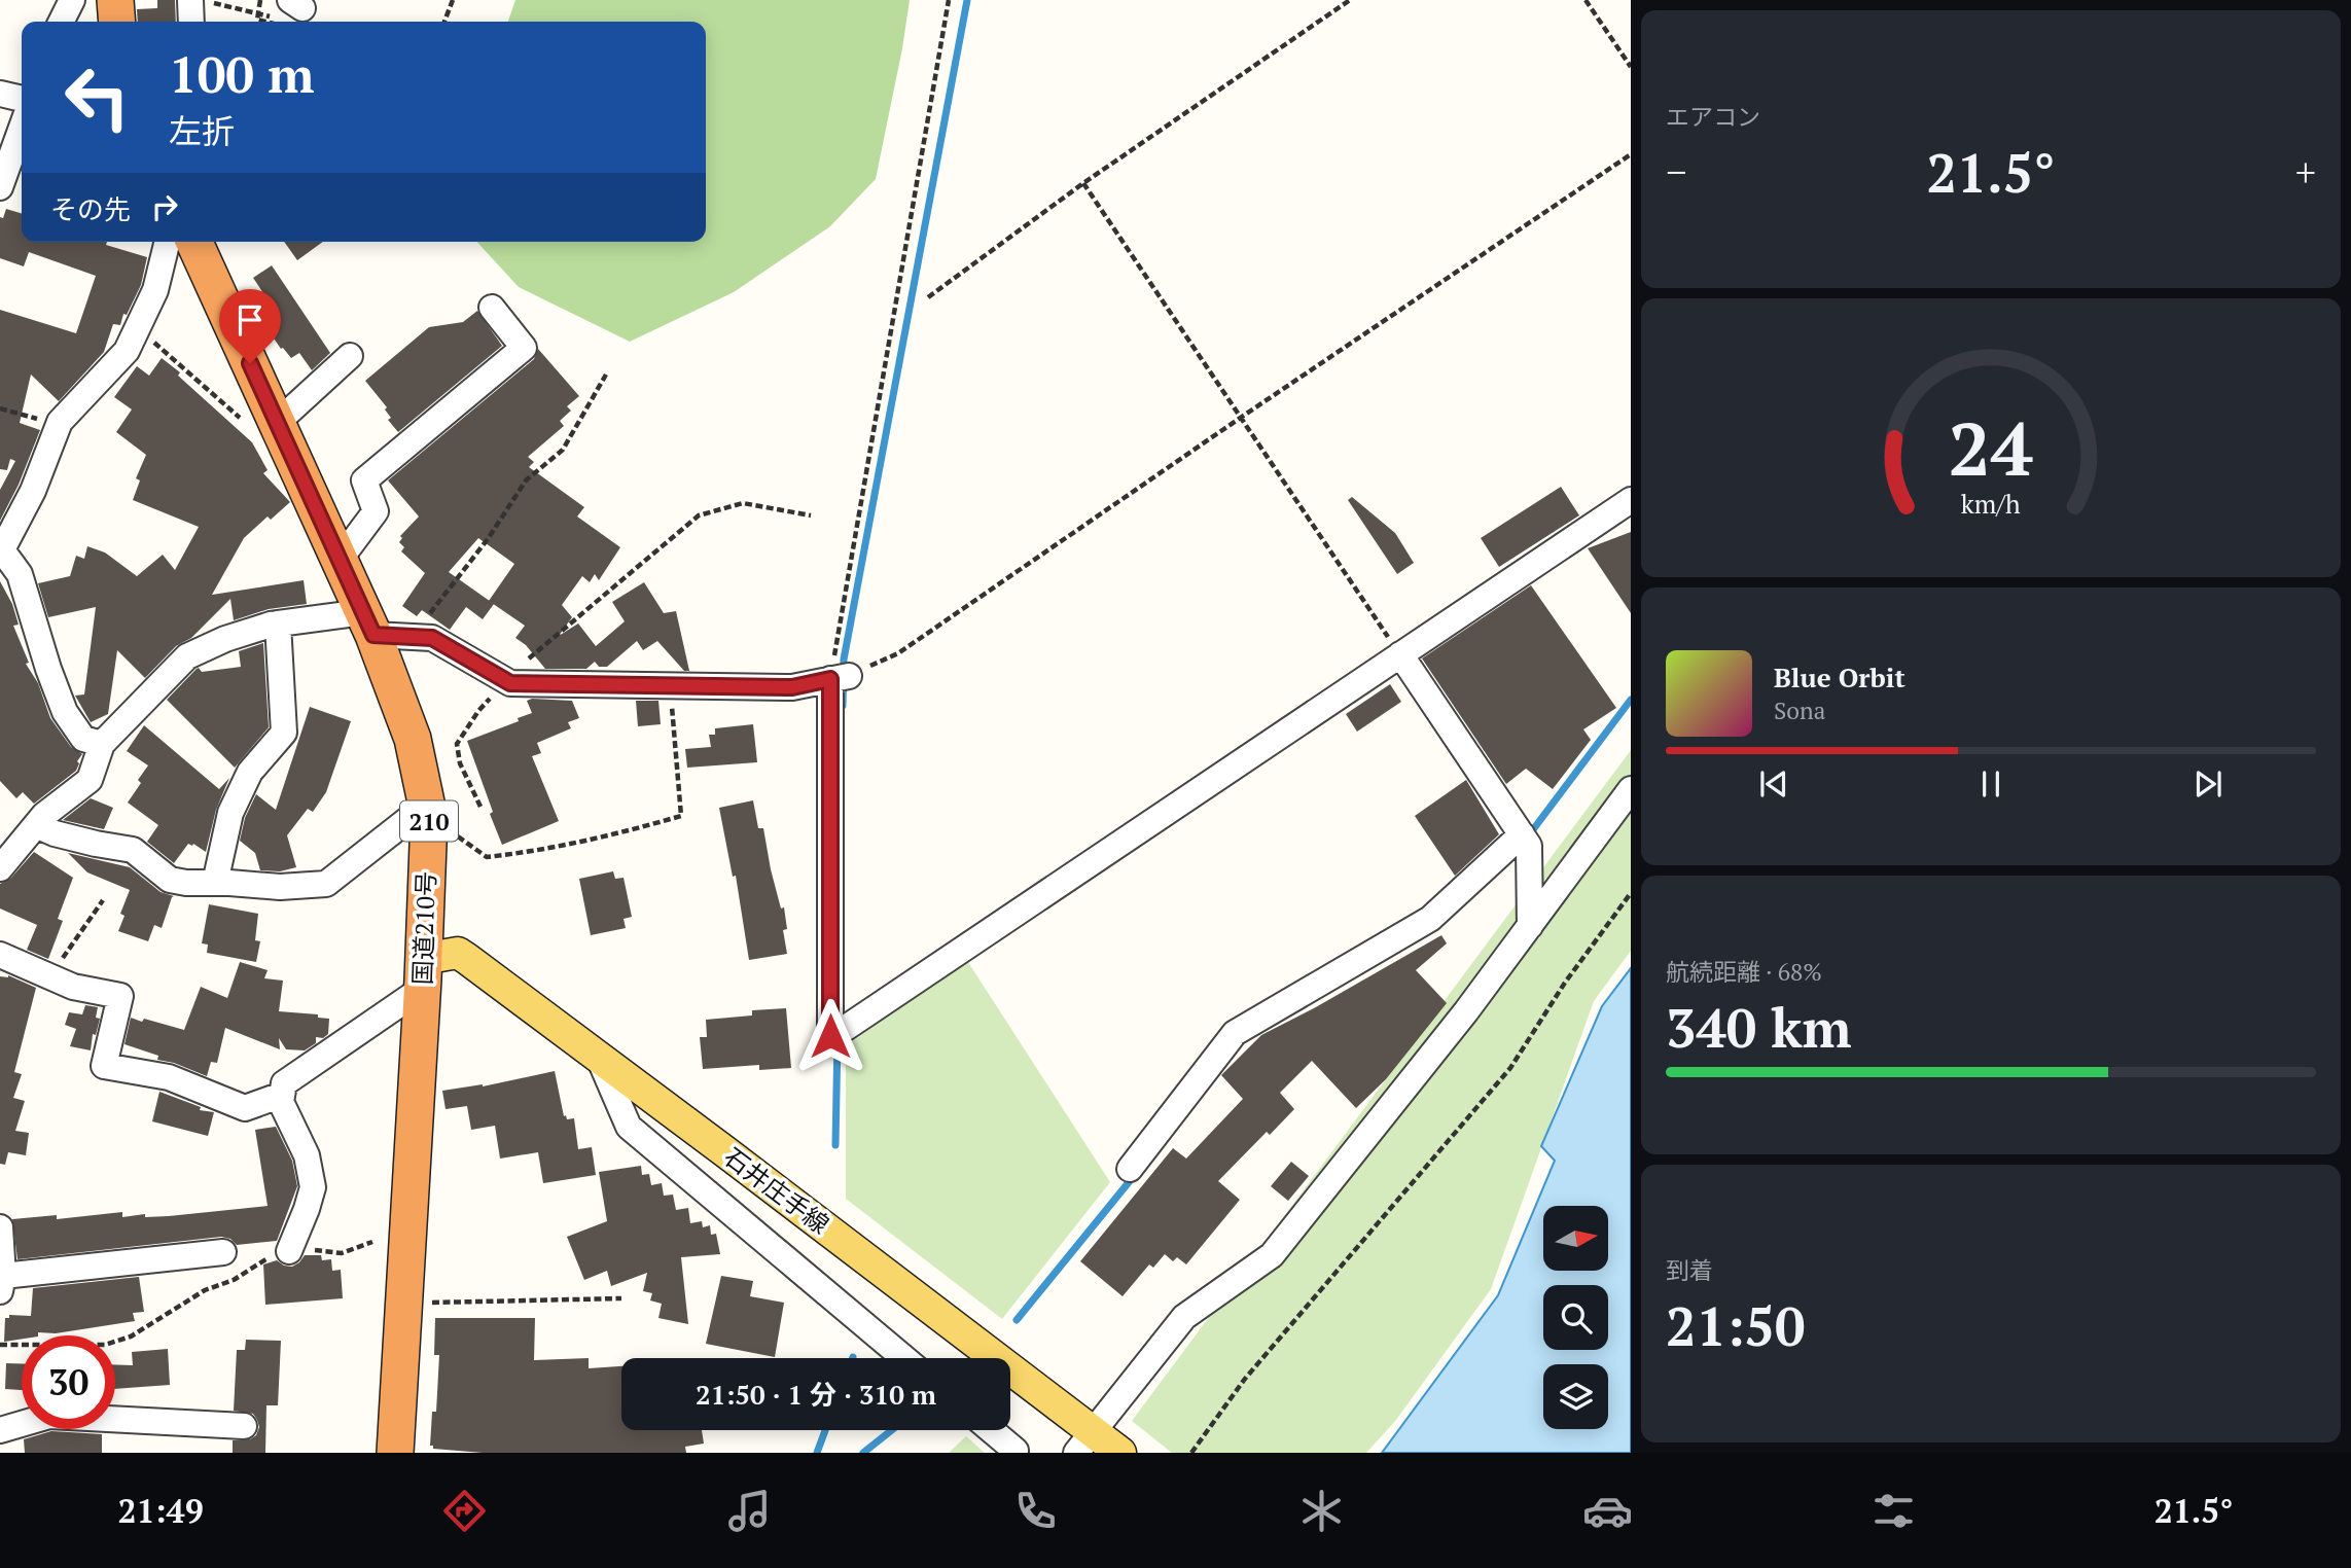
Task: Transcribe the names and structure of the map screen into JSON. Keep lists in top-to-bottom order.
{
  "streets": {
    "highway": ["210", "国道210号"],
    "main road": ["石井庄手線"]
  },
  "crossings": [
    ["国道210号", "石井庄手線"]
  ],
  "north": "right",
  "page": {
    "tile": [
      "エアコン",
      ["航続距離 · 68%", "340 km"],
      ["到着", "21:50"]
    ],
    "turn": ["100 m", "左折"],
    "heat": ["−", "21.5°", "+"],
    "then": "その先",
    "song": ["Blue Orbit", "Sona"],
    "limit": "30",
    "trip": "21:50 · 1 分 · 310 m",
    "tabs": ["21:49", "21.5°"],
    "gauge": ["24", "km/h"]
  }
}
